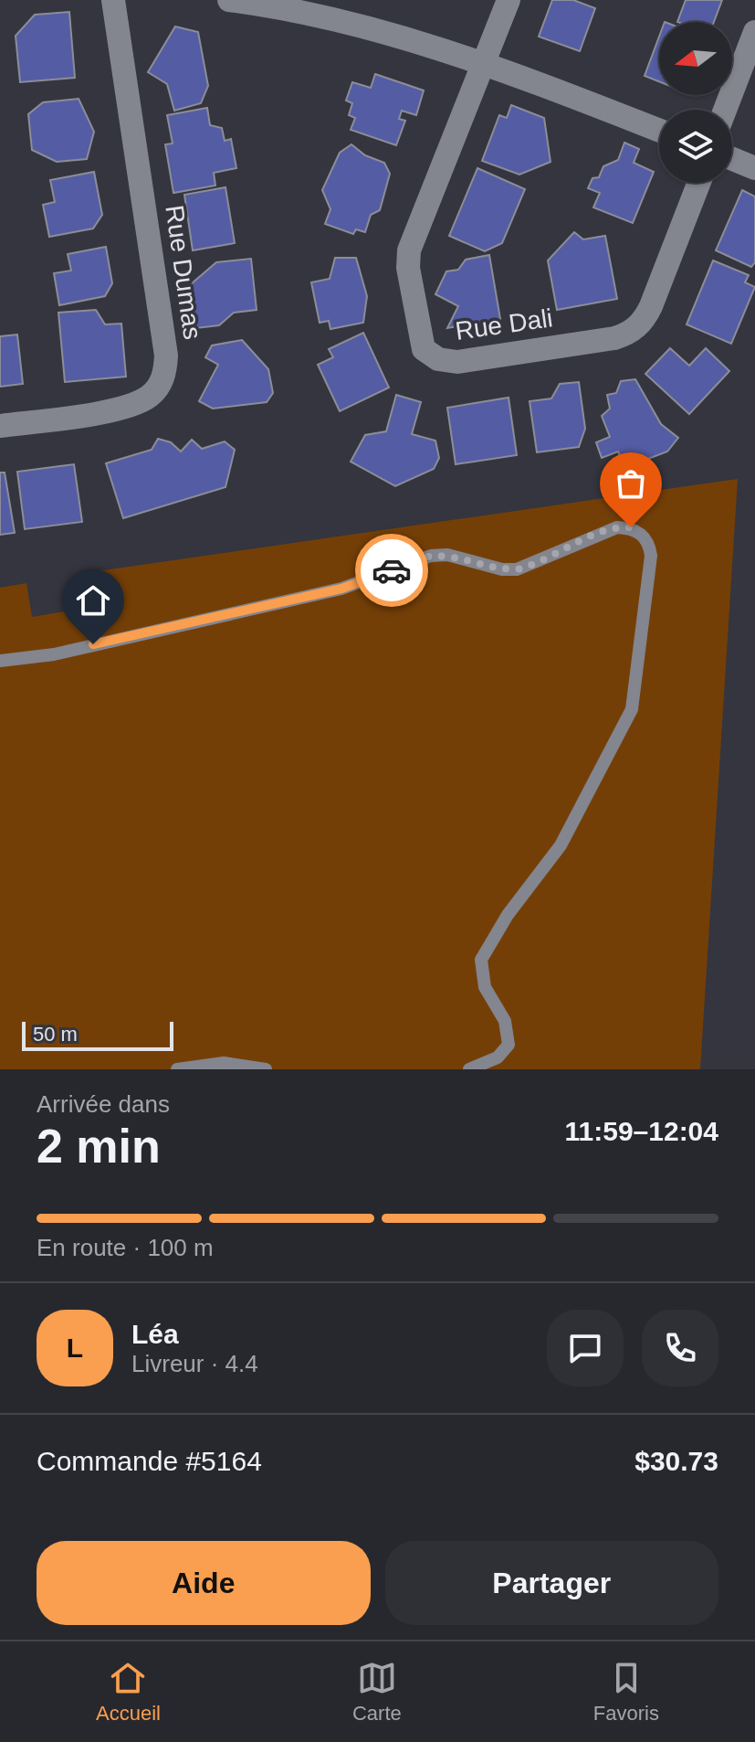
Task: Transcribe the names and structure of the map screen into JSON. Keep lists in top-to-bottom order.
{
  "streets": {
    "street": ["Rue Dumas", "Rue Dali"]
  },
  "scale_bar": "50 m",
  "north": "left",
  "page": {
    "scale": "50 m",
    "heading": ["2 min", "Arrivée dans", "11:59–12:04"],
    "panel": [
      "Léa",
      "Livreur · 4.4",
      "Commande #5164",
      "$30.73"
    ],
    "bar": "En route · 100 m",
    "round": "L",
    "buttons": ["Aide", "Partager"],
    "tabs": ["Accueil", "Carte", "Favoris"]
  }
}
